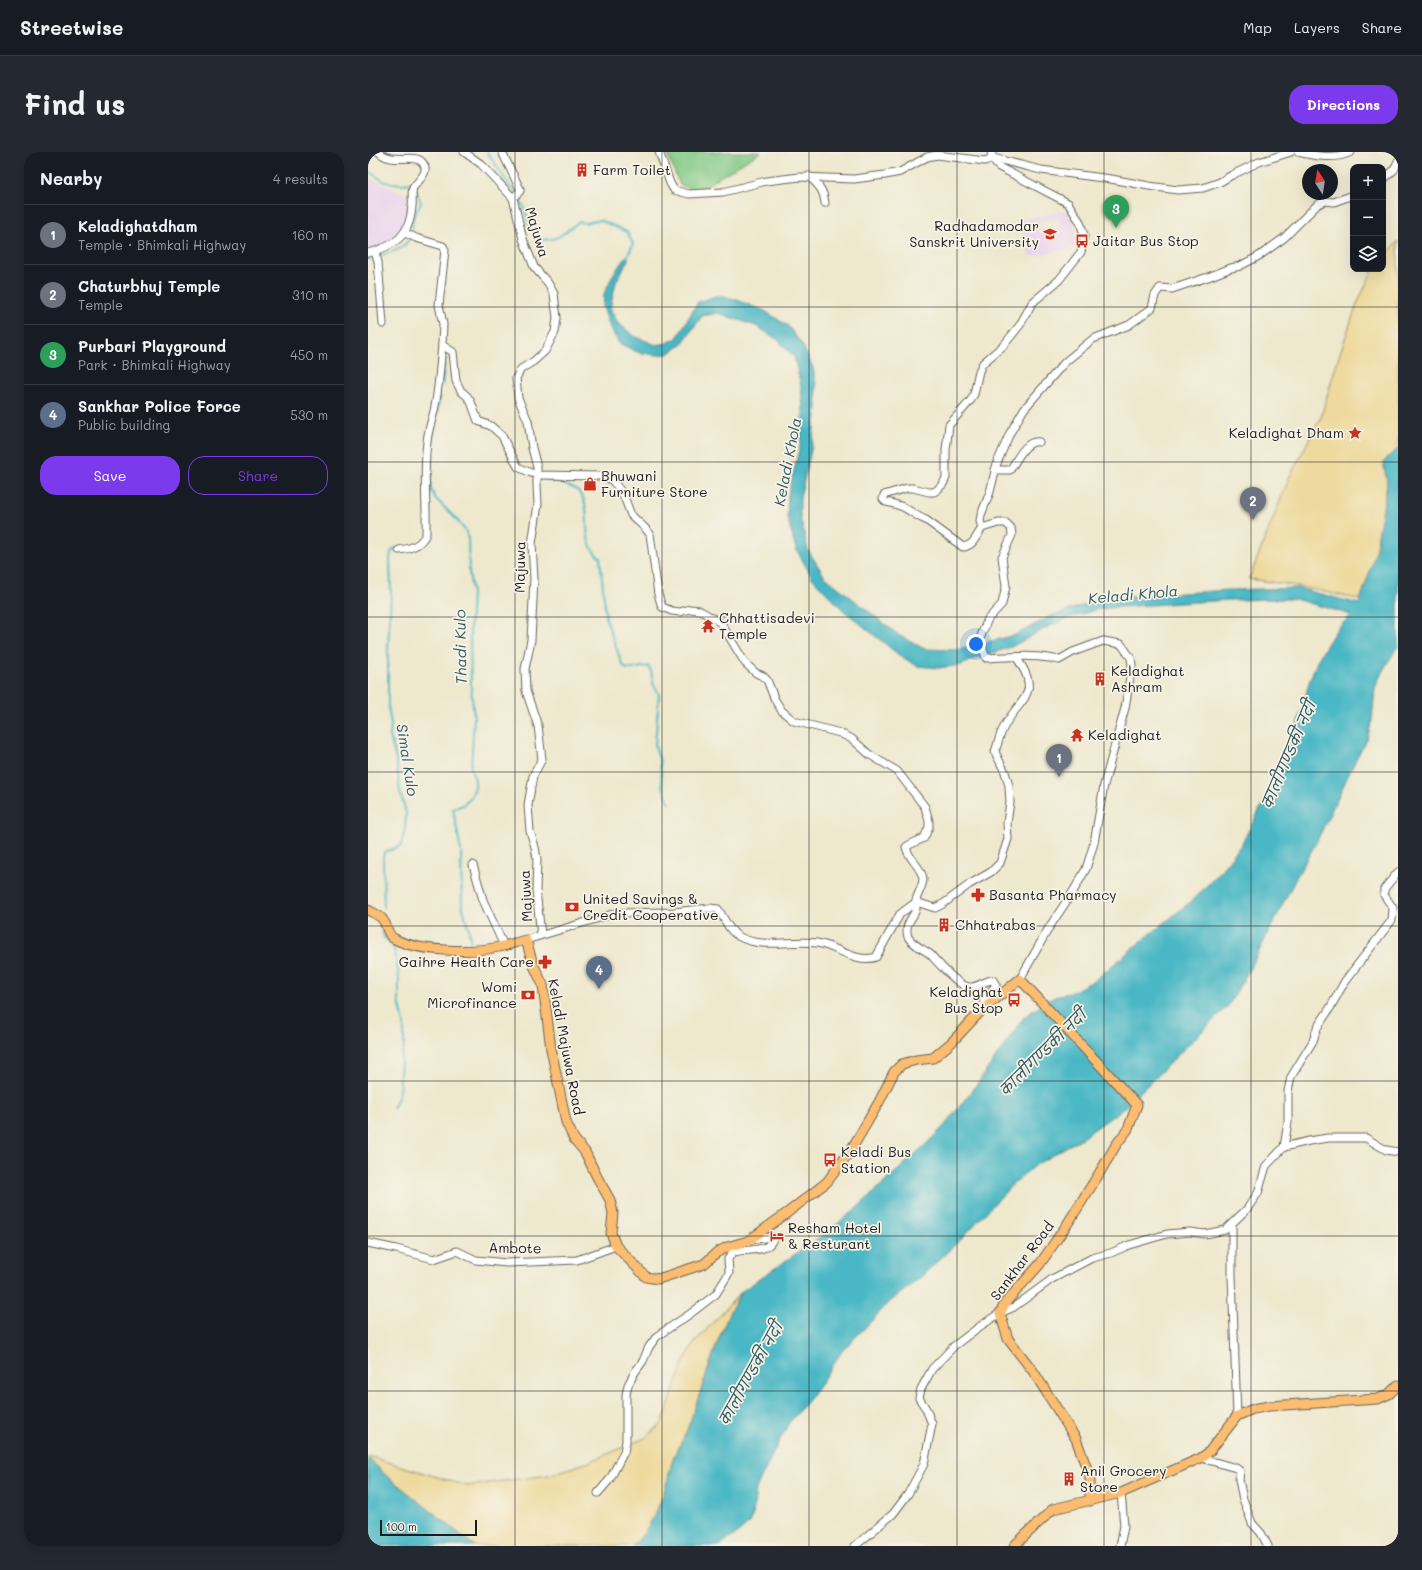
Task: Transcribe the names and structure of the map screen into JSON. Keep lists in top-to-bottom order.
{
  "streets": {
    "main road": ["Keladi Majuwa Road", "Sankhar Road"],
    "street": ["Majuwa", "Ambote"]
  },
  "crossings": [
    ["Keladi Majuwa Road", "Ambote"]
  ],
  "water": [
    "Keladi Khola",
    "Thadi Kulo",
    "कालीगण्डकी नदी",
    "Simal Kulo"
  ],
  "places": {
    "building": [
      "Farm Toilet",
      "Keladighat Ashram",
      "Chhatrabas",
      "Anil Grocery Store"
    ],
    "school or university": ["Radhadamodar Sanskrit University"],
    "bus stop": ["Jaitar Bus Stop", "Keladighat Bus Stop", "Keladi Bus Station"],
    "place": ["Keladighat Dham"],
    "shop": ["Bhuwani Furniture Store"],
    "temple": ["Chhattisadevi Temple", "Keladighat"],
    "pharmacy": ["Basanta Pharmacy", "Gaihre Health Care"],
    "bank": ["United Savings & Credit Cooperative", "Womi Microfinance"],
    "hotel": ["Resham Hotel & Resturant"]
  },
  "scale_bar": "100 m",
  "north": "top",
  "page": {
    "header": "Streetwise",
    "nav": ["Map", "Layers", "Share"],
    "buttons": [
      "Directions",
      ["Save", "Share"]
    ],
    "title": "Find us",
    "heading": ["Nearby", "4 results"],
    "map_buttons": ["+", "−"],
    "pins": [
      "3",
      "2",
      "1",
      "4"
    ],
    "list": [
      {
        "mark": "1",
        "name": "Keladighatdham",
        "note": "Temple · Bhimkali Highway",
        "value": "160 m"
      },
      {
        "mark": "2",
        "name": "Chaturbhuj Temple",
        "note": "Temple",
        "value": "310 m"
      },
      {
        "mark": "3",
        "name": "Purbari Playground",
        "note": "Park · Bhimkali Highway",
        "value": "450 m"
      },
      {
        "mark": "4",
        "name": "Sankhar Police Force",
        "note": "Public building",
        "value": "530 m"
      }
    ],
    "scale": "100 m"
  }
}
